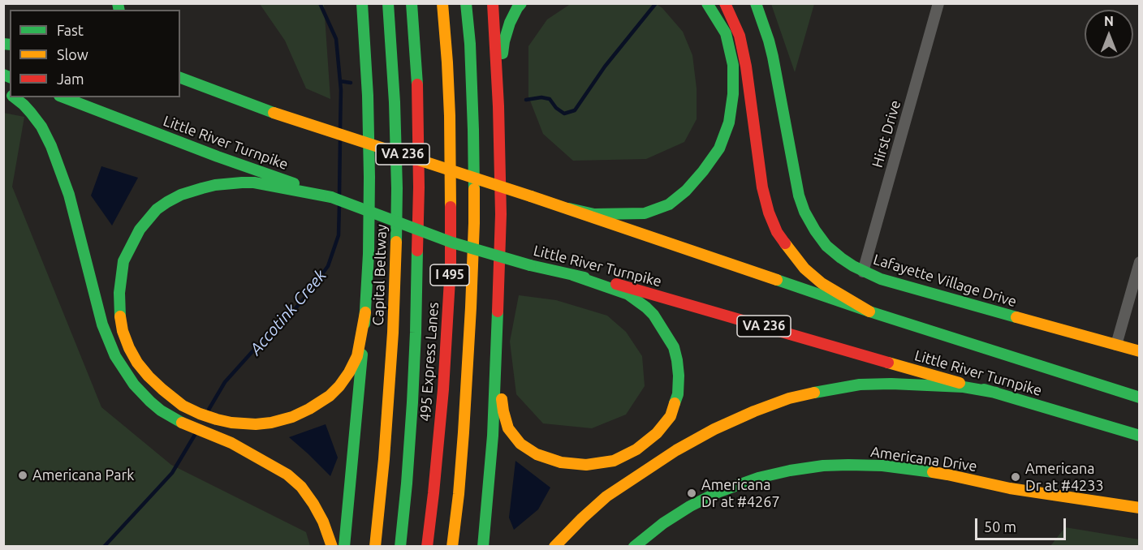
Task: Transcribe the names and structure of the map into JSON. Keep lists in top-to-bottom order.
{
  "streets": {
    "main road": [
      "Little River Turnpike",
      "VA 236",
      "Capital Beltway",
      "I 495",
      "Lafayette Village Drive",
      "495 Express Lanes",
      "Americana Drive"
    ],
    "street": ["Hirst Drive"]
  },
  "crossings": [
    ["Hirst Drive", "Lafayette Village Drive"]
  ],
  "water": ["Accotink Creek"],
  "places": ["Americana Park", "Americana Dr at #4233", "Americana Dr at #4267"],
  "legend": ["Fast", "Slow", "Jam"],
  "scale_bar": "50 m",
  "north": "top"
}
